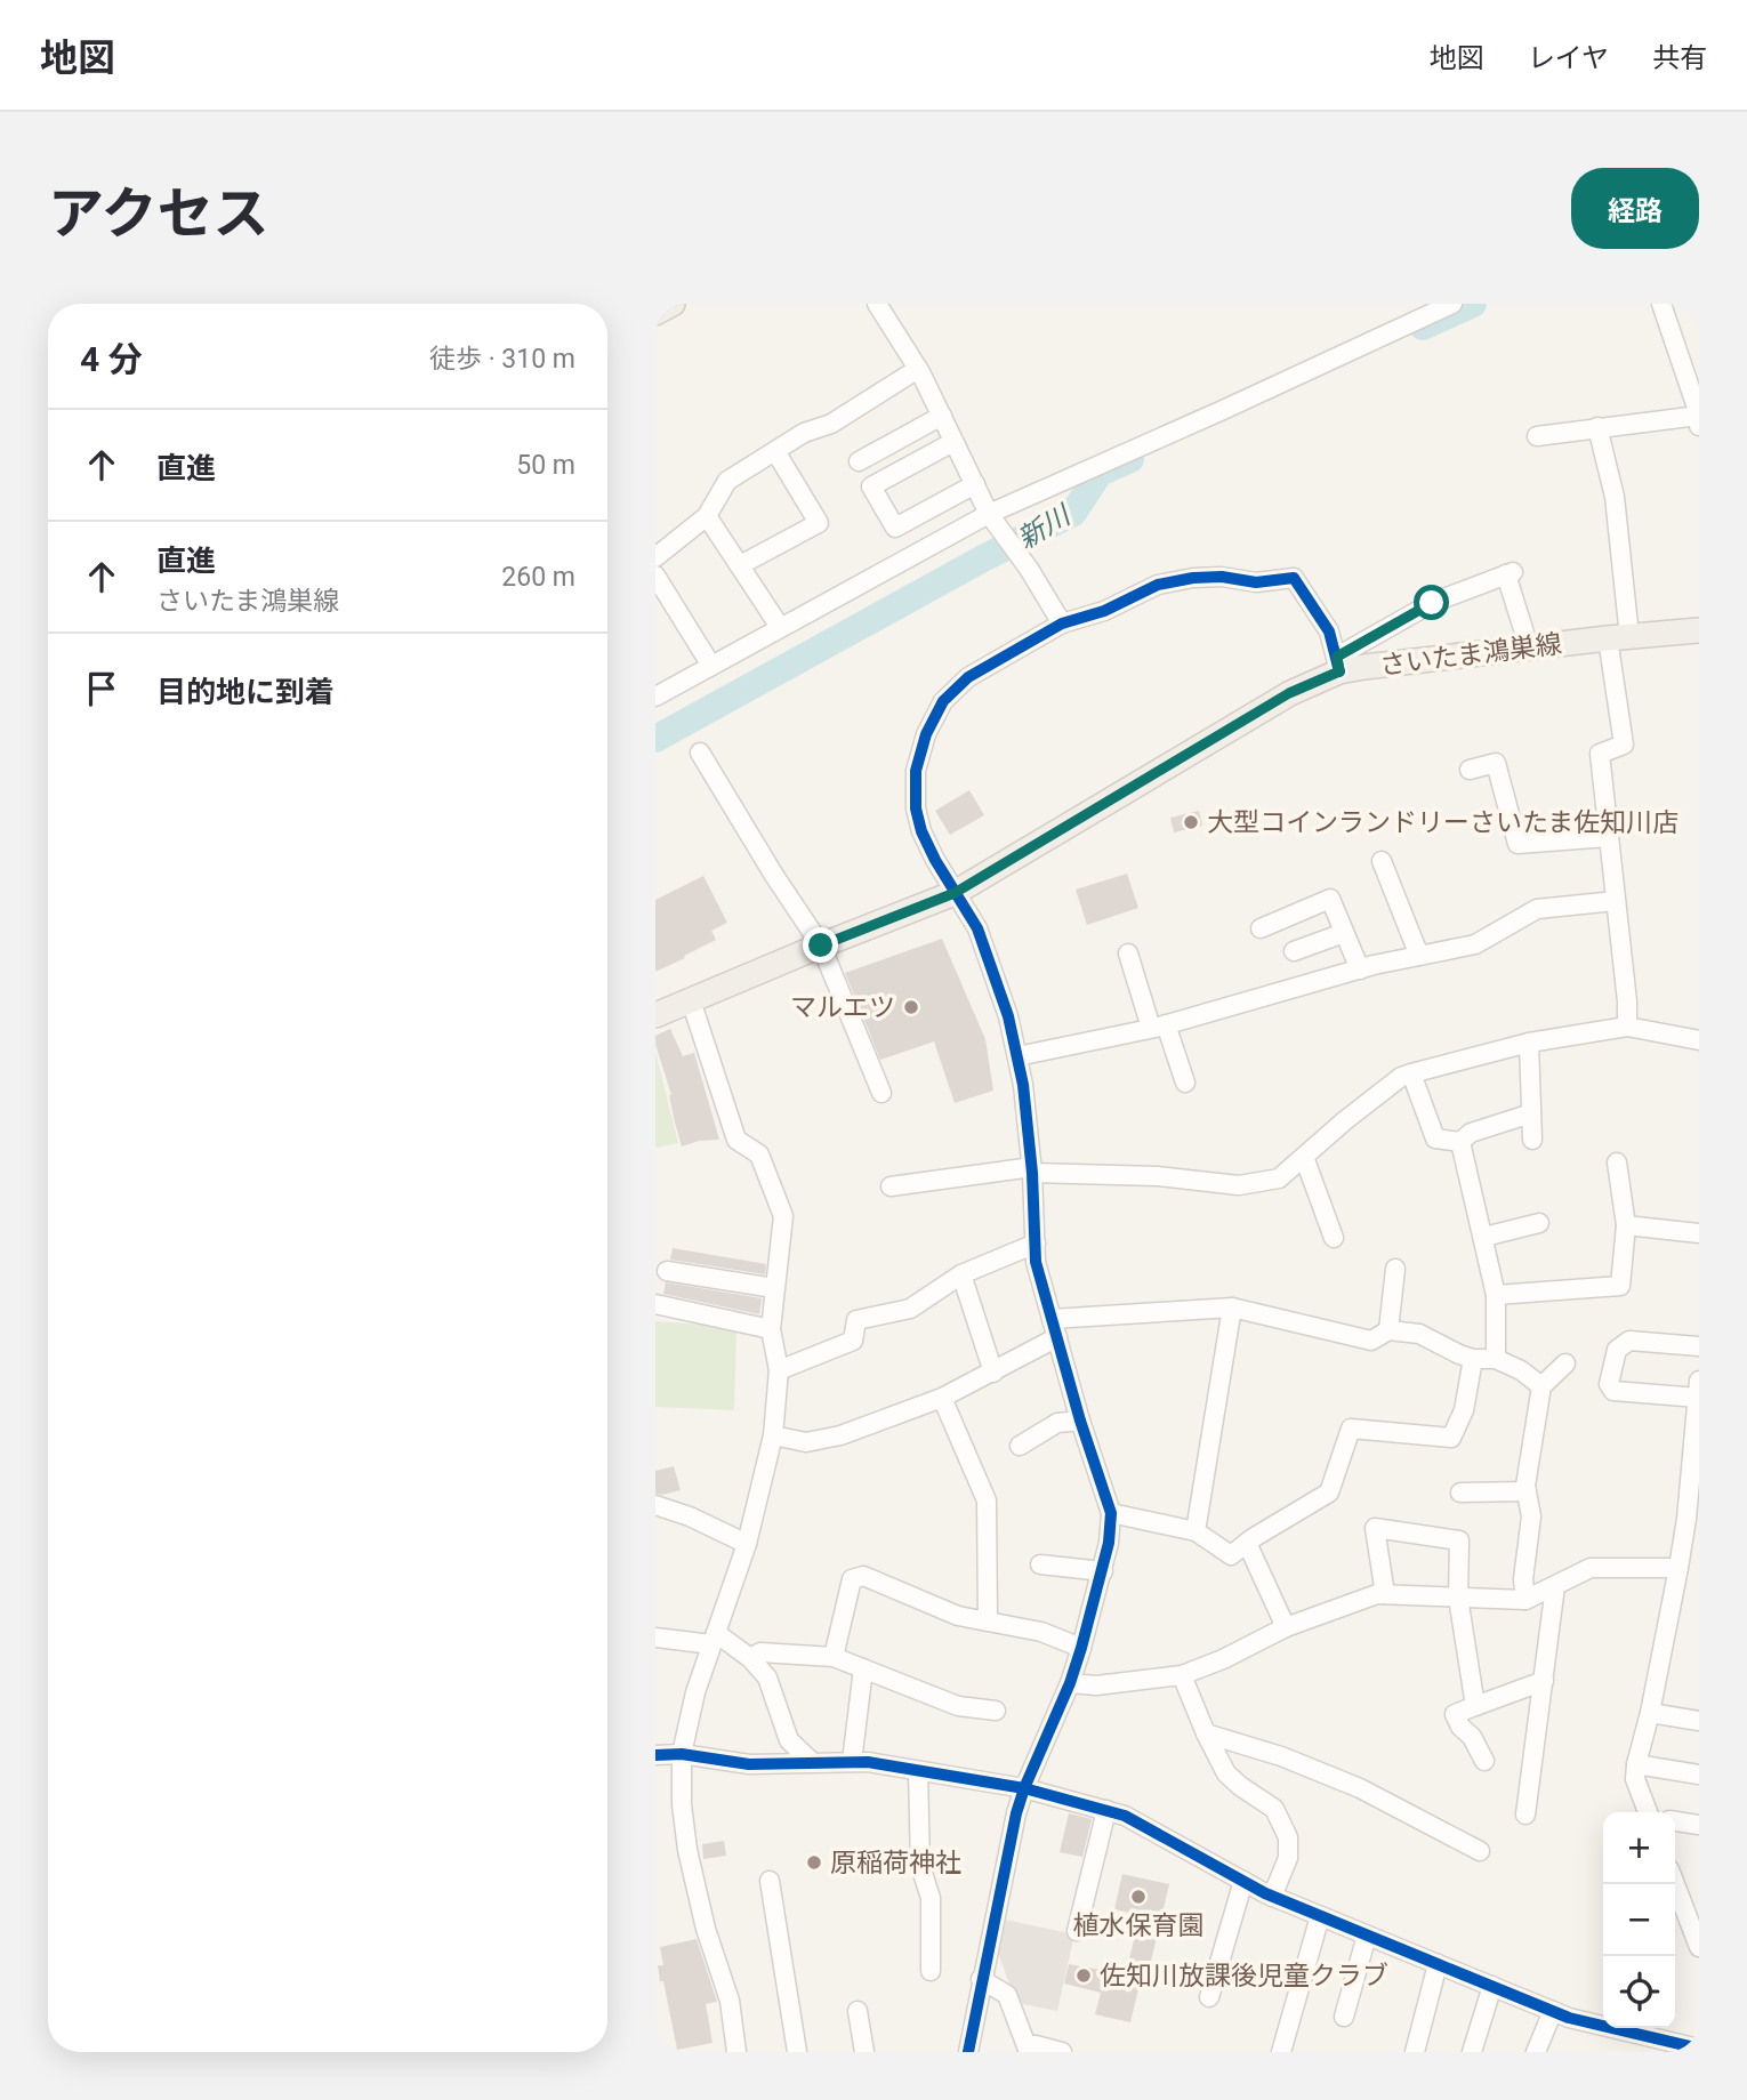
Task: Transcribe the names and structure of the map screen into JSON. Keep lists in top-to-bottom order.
{
  "streets": {
    "main road": ["さいたま鴻巣線"]
  },
  "water": ["新川"],
  "places": [
    "大型コインランドリーさいたま佐知川店",
    "マルエツ",
    "原稲荷神社",
    "植水保育園",
    "佐知川放課後児童クラブ"
  ],
  "page": {
    "header": "地図",
    "nav": ["地図", "レイヤ", "共有"],
    "title": "アクセス",
    "buttons": "経路",
    "heading": ["4 分", "徒歩 · 310 m"],
    "list": [
      ["直進", "50 m"],
      ["直進", "さいたま鴻巣線", "260 m"],
      "目的地に到着"
    ],
    "map_buttons": ["+", "−"]
  }
}
